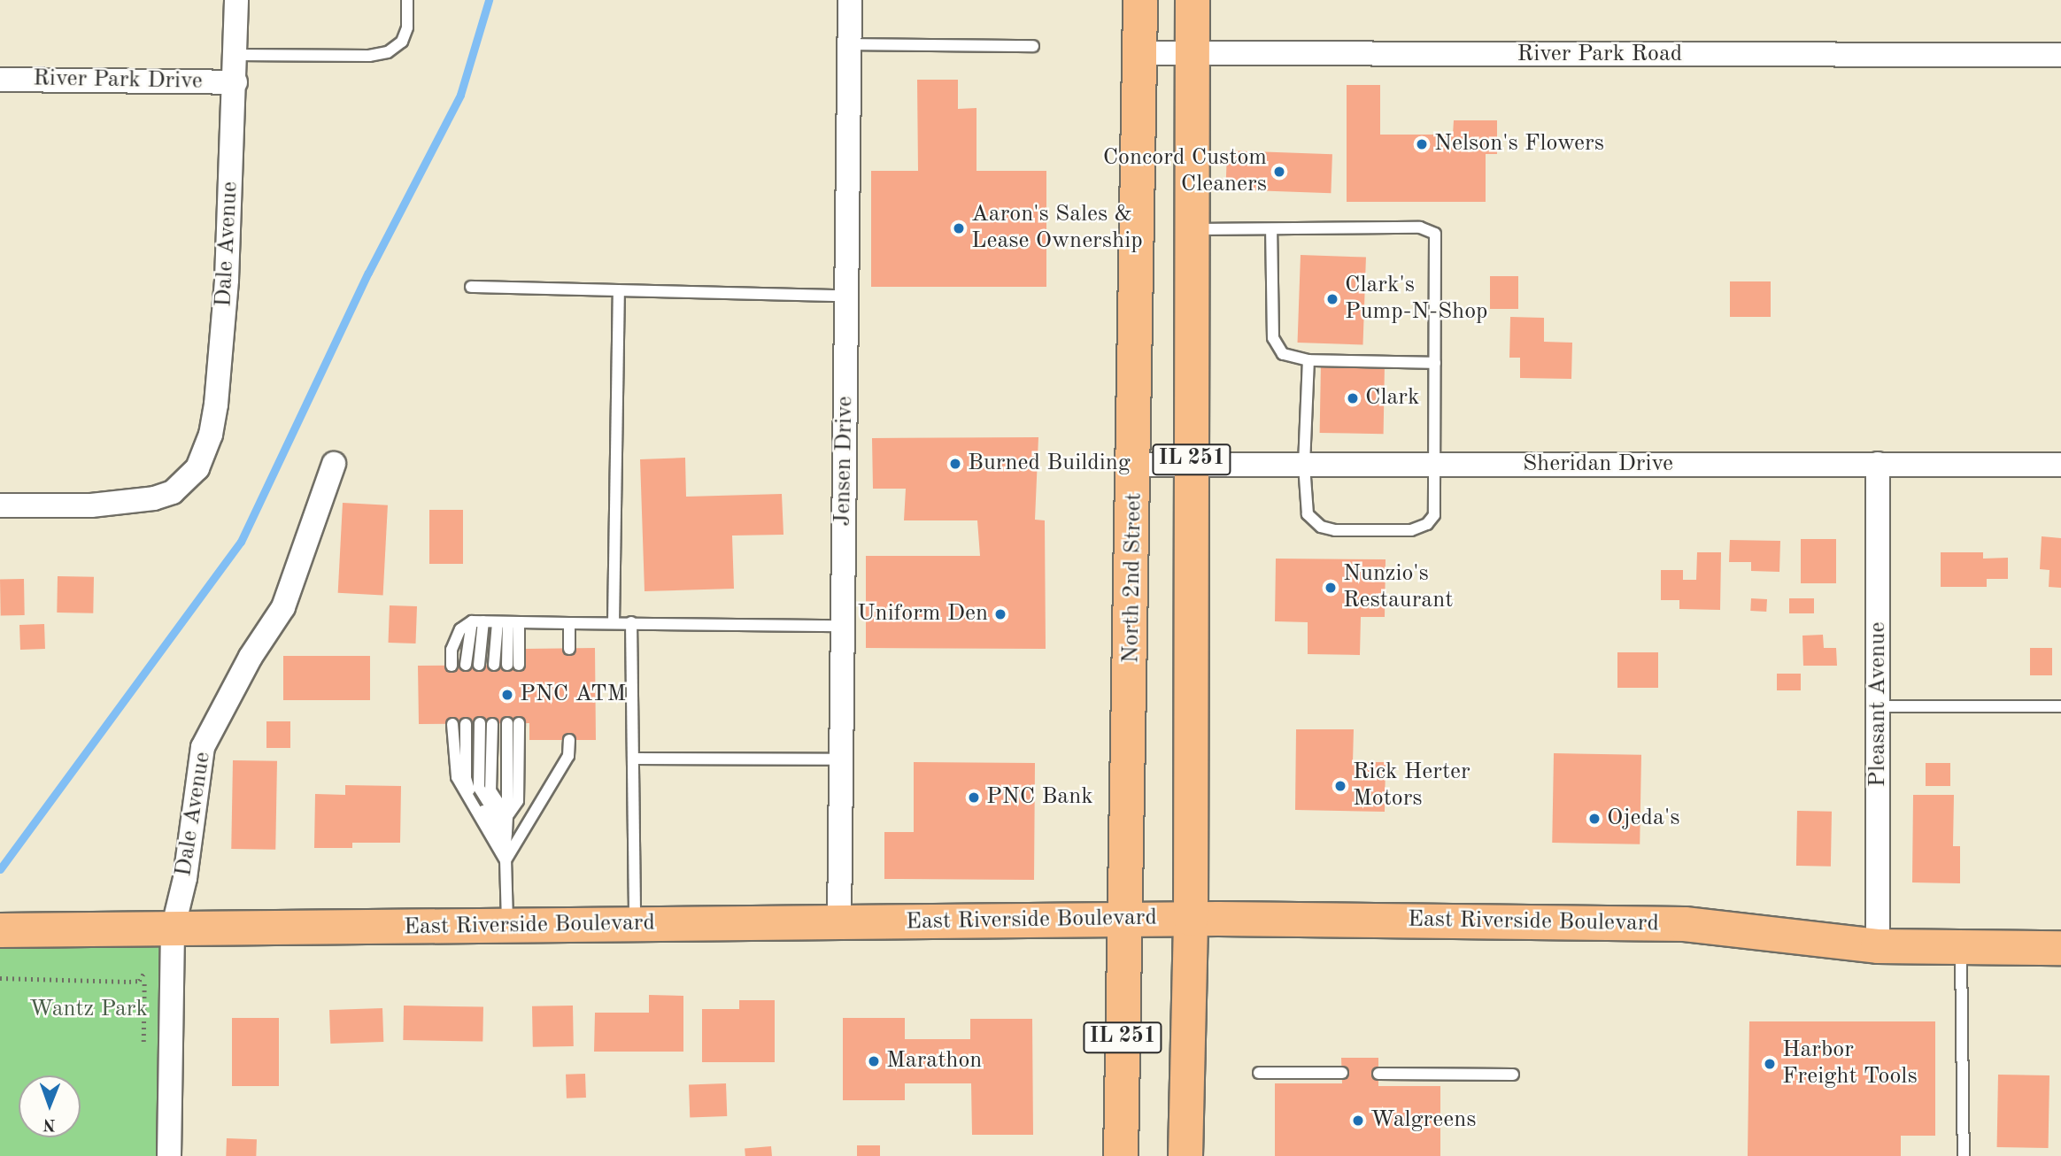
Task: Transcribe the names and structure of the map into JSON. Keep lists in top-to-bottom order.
{
  "streets": {
    "main road": ["IL 251", "North 2nd Street", "East Riverside Boulevard"],
    "street": [
      "River Park Road",
      "River Park Drive",
      "Dale Avenue",
      "Jensen Drive",
      "Sheridan Drive",
      "Pleasant Avenue"
    ]
  },
  "crossings": [
    ["River Park Road", "IL 251"],
    ["River Park Road", "North 2nd Street"],
    ["River Park Drive", "Dale Avenue"],
    ["Dale Avenue", "East Riverside Boulevard"],
    ["IL 251", "Sheridan Drive"],
    ["IL 251", "East Riverside Boulevard"],
    ["Jensen Drive", "East Riverside Boulevard"],
    ["Sheridan Drive", "North 2nd Street"],
    ["Sheridan Drive", "Pleasant Avenue"],
    ["North 2nd Street", "East Riverside Boulevard"],
    ["Pleasant Avenue", "East Riverside Boulevard"]
  ],
  "parks": ["Wantz Park"],
  "places": [
    "Nelson's Flowers",
    "Concord Custom Cleaners",
    "Aaron's Sales & Lease Ownership",
    "Clark's Pump-N-Shop",
    "Clark",
    "Burned Building",
    "Nunzio's Restaurant",
    "Uniform Den",
    "PNC ATM",
    "Rick Herter Motors",
    "PNC Bank",
    "Ojeda's",
    "Marathon",
    "Harbor Freight Tools",
    "Walgreens"
  ],
  "north": "bottom"
}
